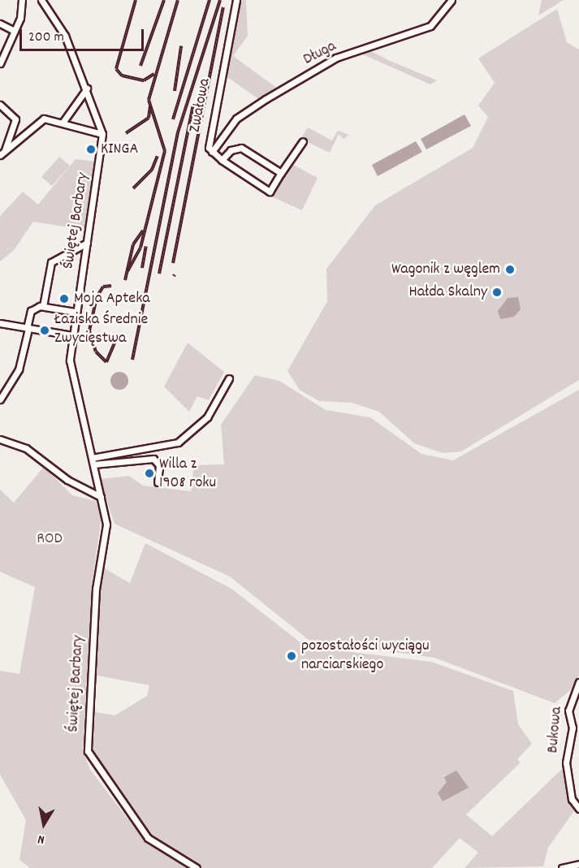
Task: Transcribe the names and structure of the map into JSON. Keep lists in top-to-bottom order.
{
  "streets": {
    "street": [
      "Długa",
      "Zwałowa",
      "Świętej Barbary",
      "Bukowa"
    ]
  },
  "crossings": [
    ["Długa", "Zwałowa"]
  ],
  "parks": ["ROD"],
  "places": [
    "KINGA",
    "Wagonik z węglem",
    "Hałda Skalny",
    "Moja Apteka",
    "Łaziska Średnie Zwycięstwa",
    "Willa z 1908 roku",
    "pozostałości wyciągu narciarskiego"
  ],
  "scale_bar": "200 m",
  "north": "bottom"
}
